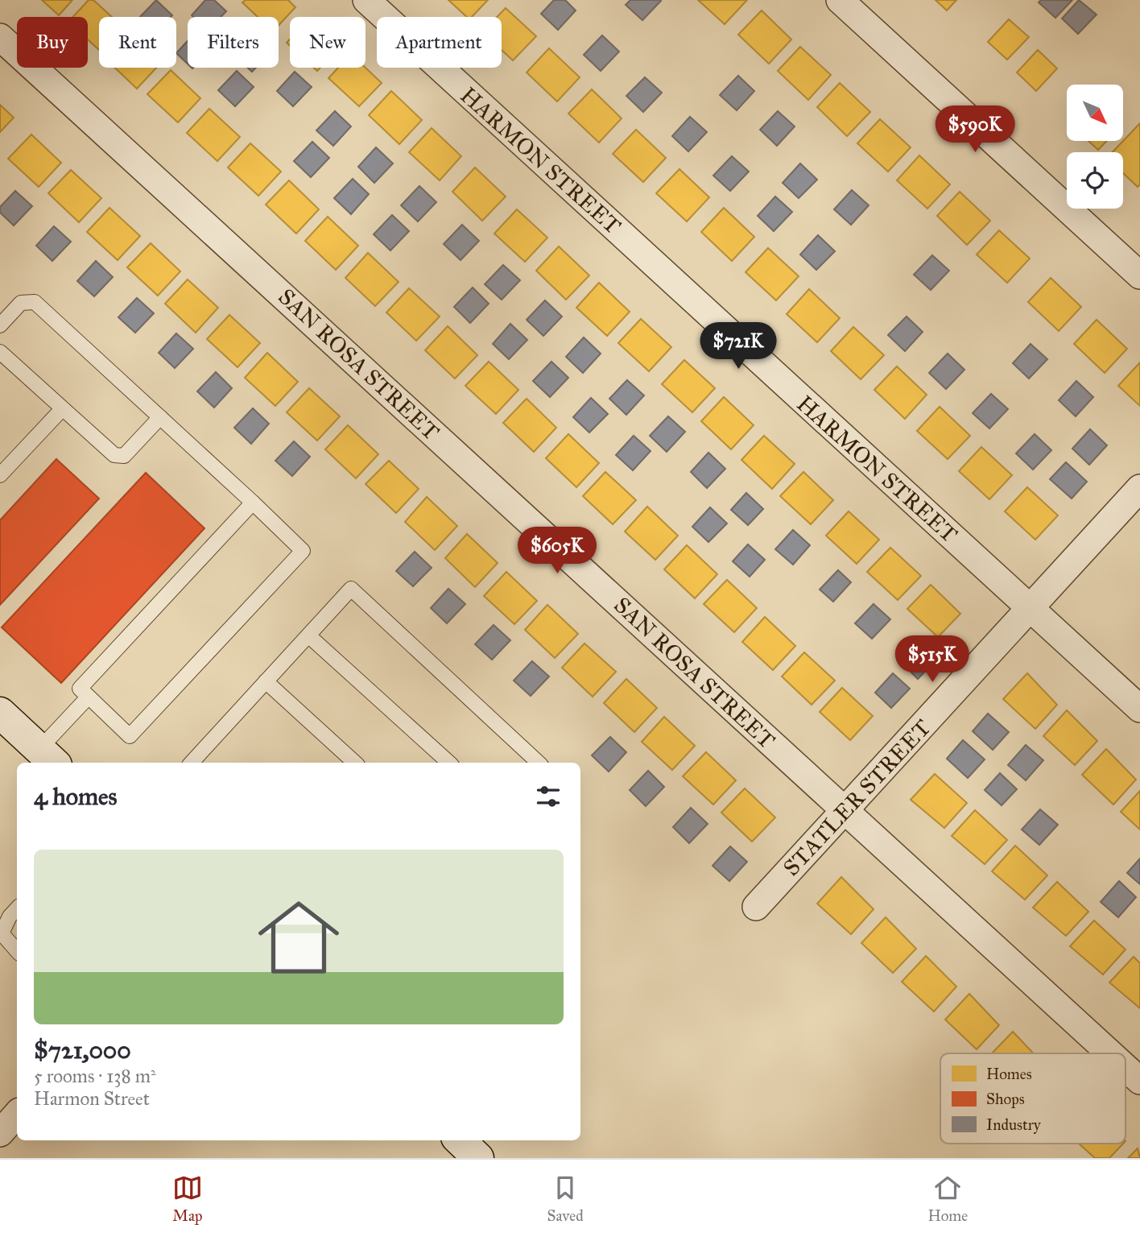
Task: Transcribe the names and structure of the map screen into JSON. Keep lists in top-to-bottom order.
{
  "streets": {
    "street": ["HARMON STREET", "SAN ROSA STREET", "STATLER STREET"]
  },
  "crossings": [
    ["HARMON STREET", "STATLER STREET"],
    ["SAN ROSA STREET", "STATLER STREET"]
  ],
  "legend": ["Homes", "Shops", "Industry"],
  "north": "bottom right",
  "page": {
    "chip": [
      "Buy",
      "Rent",
      "Filters",
      "New",
      "Apartment"
    ],
    "price": [
      "$590K",
      "$721K",
      "$605K",
      "$515K"
    ],
    "heading": "4 homes",
    "list": [
      {
        "name": "$721,000",
        "note": "5 rooms · 138 m² · Harmon Street"
      }
    ],
    "tabs": ["Map", "Saved", "Home"]
  }
}
